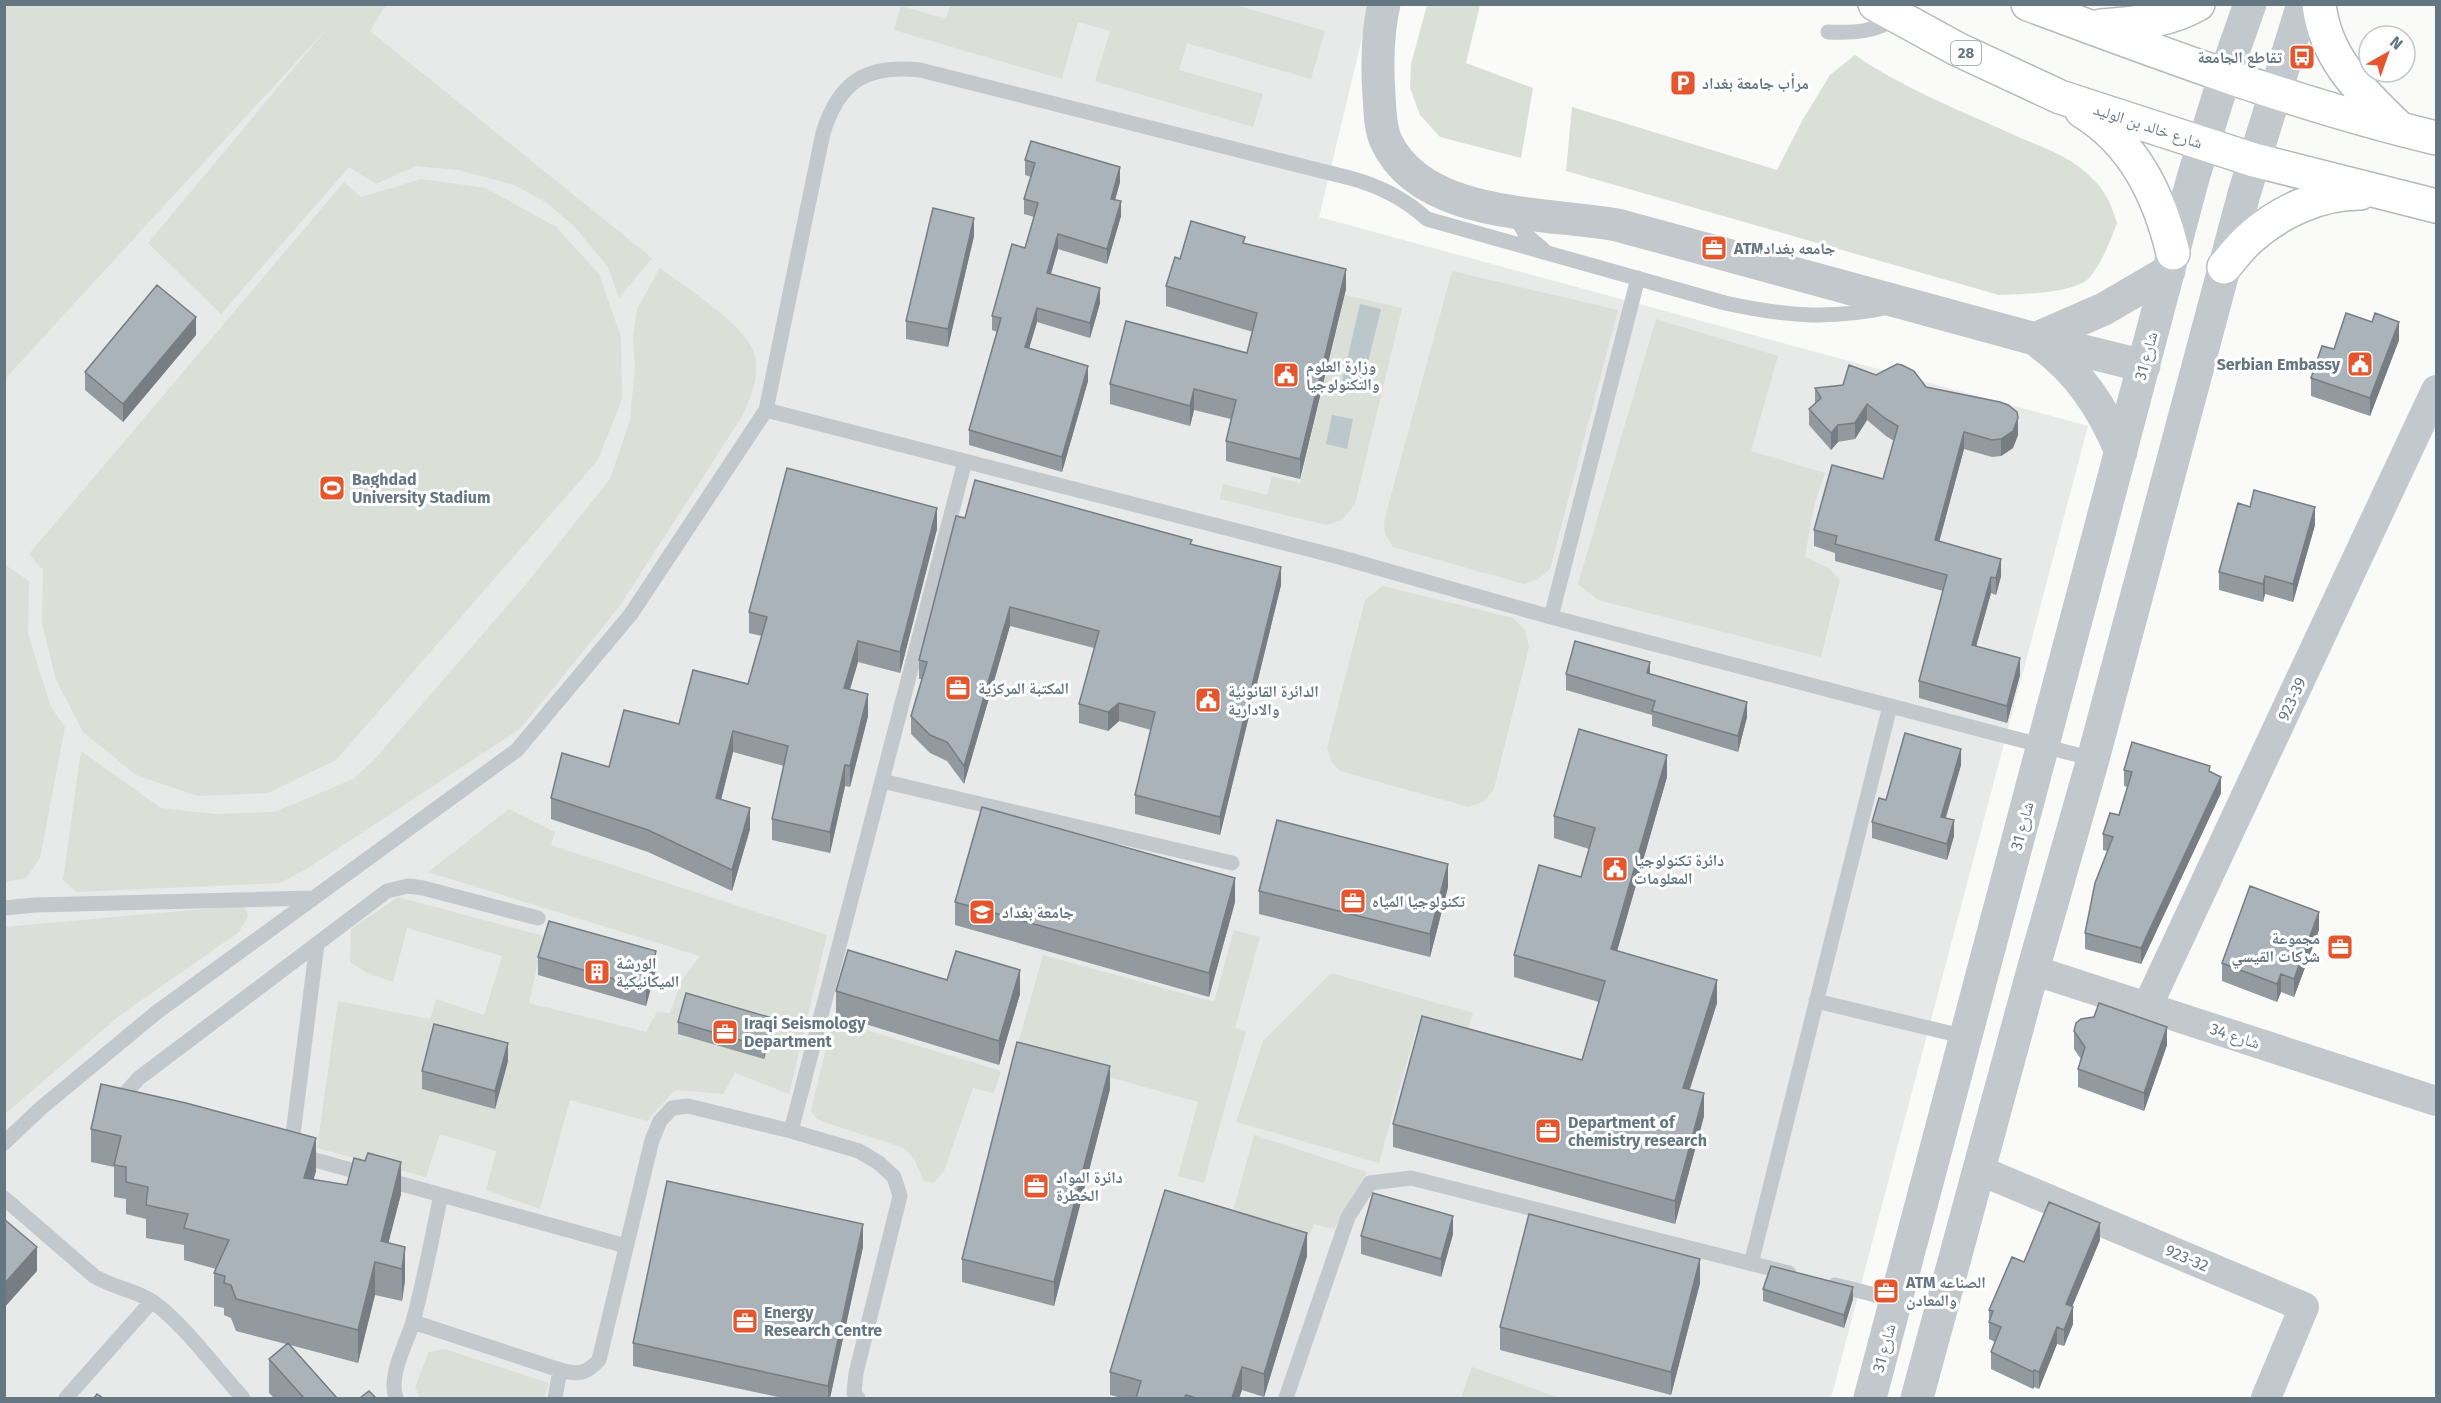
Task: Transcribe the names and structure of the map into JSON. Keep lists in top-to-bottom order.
{
  "streets": {
    "main road": ["28", "شارع خالد بن الوليد"],
    "street": [
      "شارع 31",
      "923-39",
      "شارع 34",
      "923-32"
    ]
  },
  "crossings": [
    ["شارع خالد بن الوليد", "شارع 31"],
    ["923-39", "شارع 34"]
  ],
  "places": {
    "bus stop": ["تقاطع الجامعة"],
    "parking": ["مرأب جامعة بغداد"],
    "office": [
      "ATMجامعه بغداد",
      "المكتبة المركزية",
      "تكنولوجيا المياه",
      "مجموعة شركات القيسي",
      "Iraqi Seismology Department",
      "Department of chemistry research",
      "دائرة المواد الخطرة",
      "ATM الصناعه والمعادن",
      "Energy Research Centre"
    ],
    "public building": [
      "Serbian Embassy",
      "وزارة العلوم والتكنولوجيا",
      "الدائرة القانونية والادارية",
      "دائرة تكنولوجيا المعلومات"
    ],
    "sports": ["Baghdad University Stadium"],
    "school or university": ["جامعة بغداد"],
    "building": ["الورشة الميكانيكية"]
  },
  "north": "top right"
}
